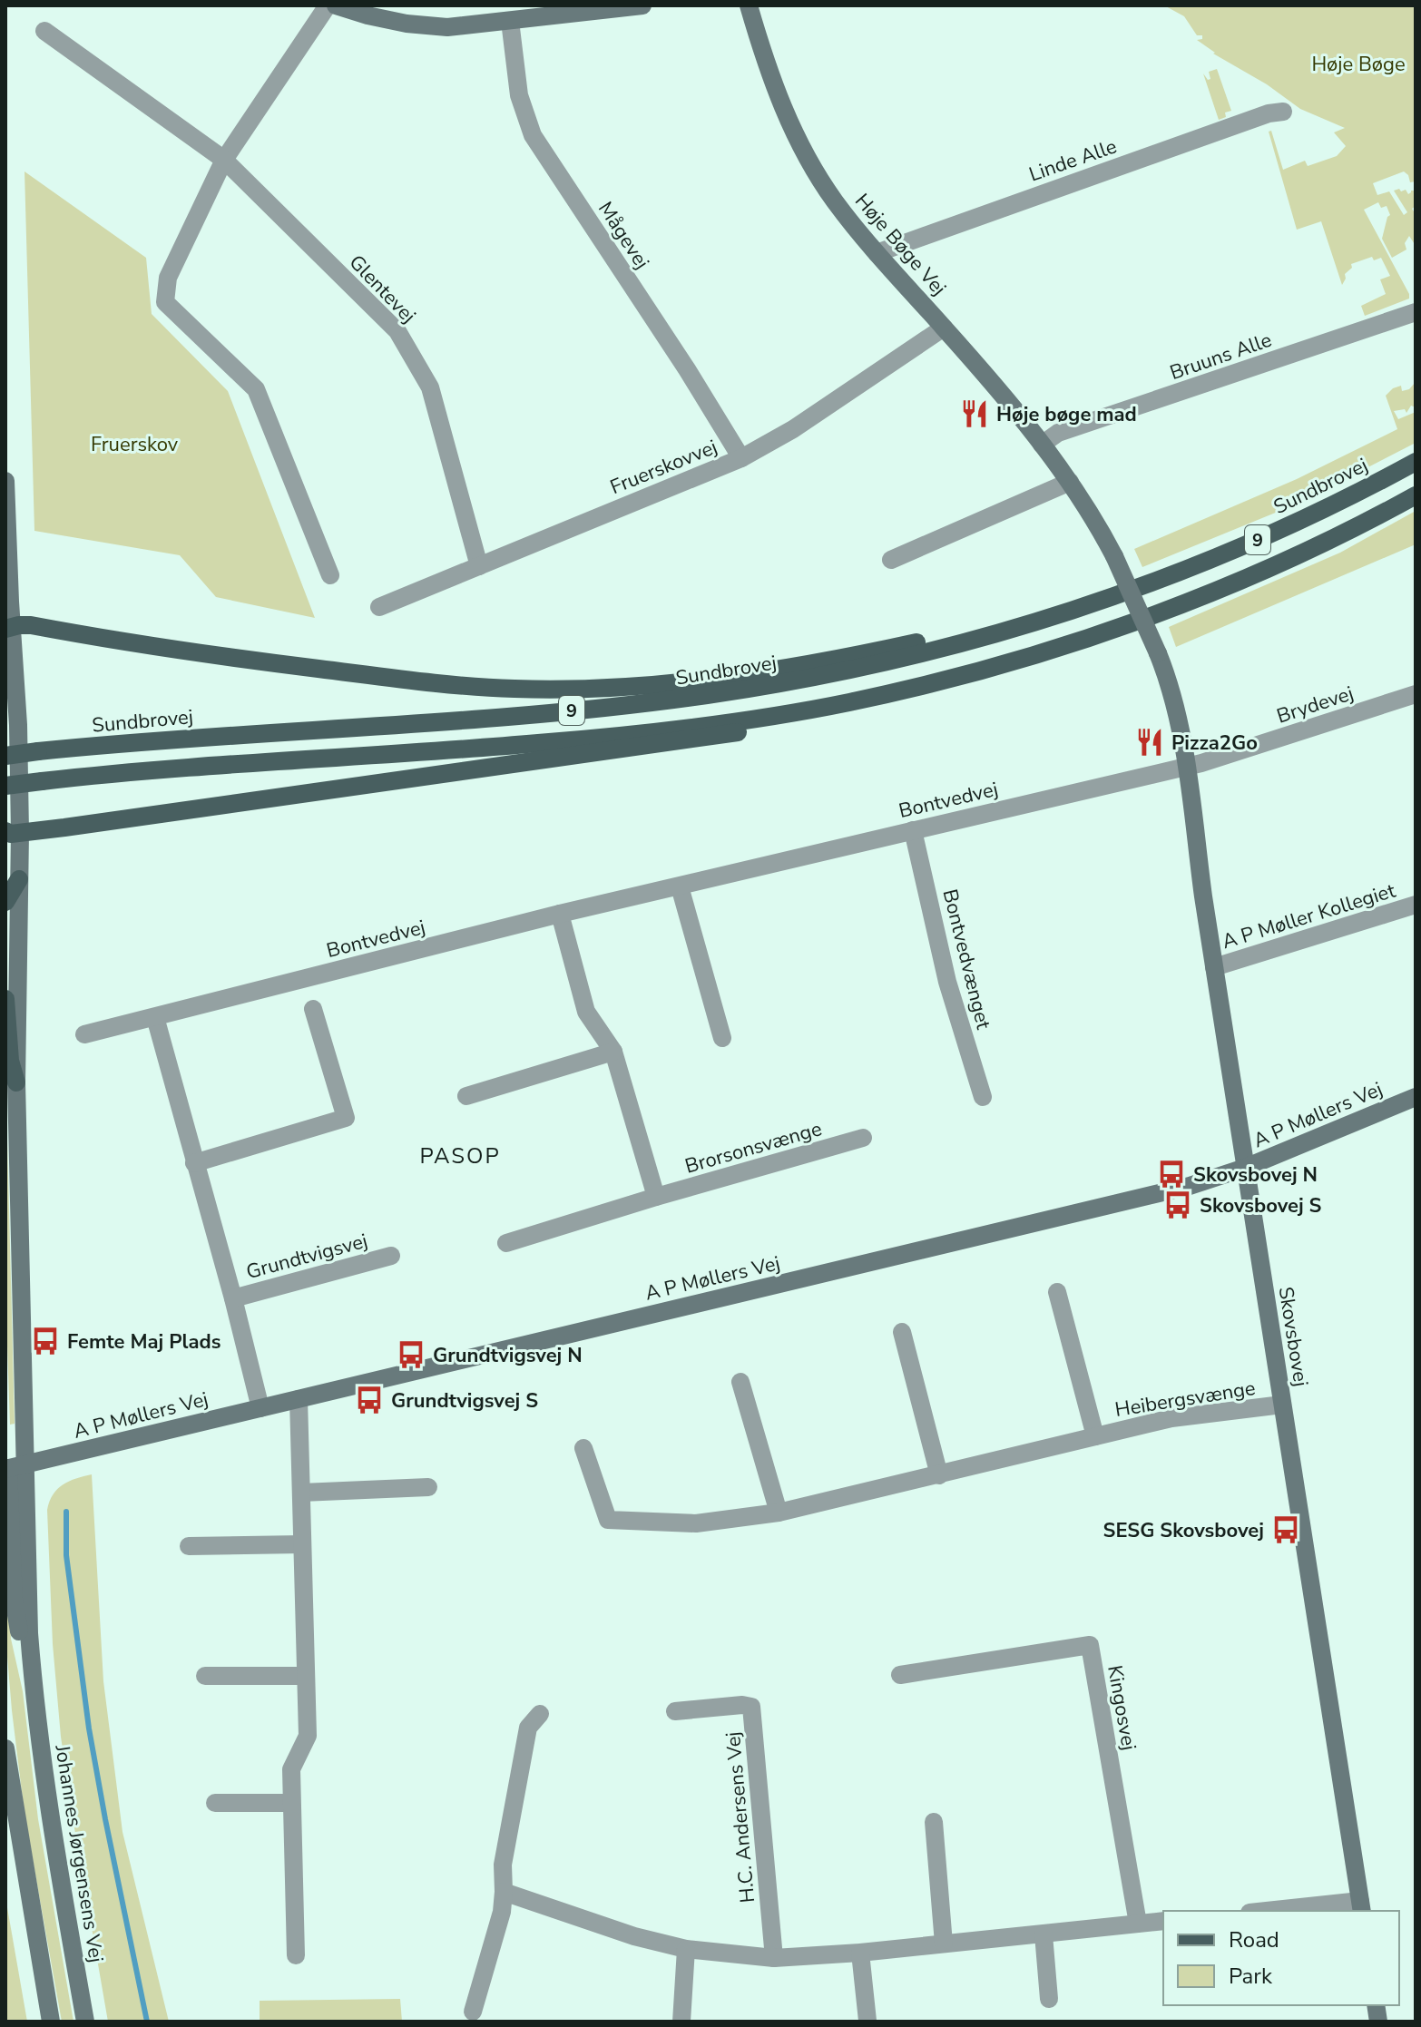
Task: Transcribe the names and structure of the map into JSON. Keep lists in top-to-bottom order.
{
  "streets": {
    "main road": ["Sundbrovej", "9"],
    "street": [
      "Linde Alle",
      "Mågevej",
      "Høje Bøge Vej",
      "Glentevej",
      "Bruuns Alle",
      "Fruerskovvej",
      "Brydevej",
      "Bontvedvej",
      "A P Møller Kollegiet",
      "Bontvedvænget",
      "A P Møllers Vej",
      "Brorsonsvænge",
      "Grundtvigsvej",
      "Skovsbovej",
      "Heibergsvænge",
      "Kingosvej",
      "H.C. Andersens Vej",
      "Johannes Jørgensens Vej"
    ]
  },
  "crossings": [
    ["Linde Alle", "Høje Bøge Vej"],
    ["Mågevej", "Fruerskovvej"],
    ["Høje Bøge Vej", "Bruuns Alle"],
    ["Høje Bøge Vej", "Fruerskovvej"],
    ["Høje Bøge Vej", "Brydevej"],
    ["Høje Bøge Vej", "Bontvedvej"],
    ["Høje Bøge Vej", "Skovsbovej"],
    ["Glentevej", "Fruerskovvej"],
    ["Brydevej", "Bontvedvej"],
    ["Brydevej", "Skovsbovej"],
    ["Bontvedvej", "Bontvedvænget"],
    ["Bontvedvej", "Grundtvigsvej"],
    ["Bontvedvej", "Skovsbovej"],
    ["A P Møller Kollegiet", "Skovsbovej"],
    ["A P Møllers Vej", "Grundtvigsvej"],
    ["A P Møllers Vej", "Skovsbovej"],
    ["A P Møllers Vej", "Johannes Jørgensens Vej"],
    ["Skovsbovej", "Heibergsvænge"]
  ],
  "districts": ["PASOP"],
  "parks": ["Høje Bøge", "Fruerskov"],
  "places": {
    "restaurant": ["Høje bøge mad", "Pizza2Go"],
    "bus stop": [
      "Skovsbovej N",
      "Skovsbovej S",
      "Femte Maj Plads",
      "Grundtvigsvej N",
      "Grundtvigsvej S",
      "SESG Skovsbovej"
    ]
  },
  "legend": ["Road", "Park"]
}
